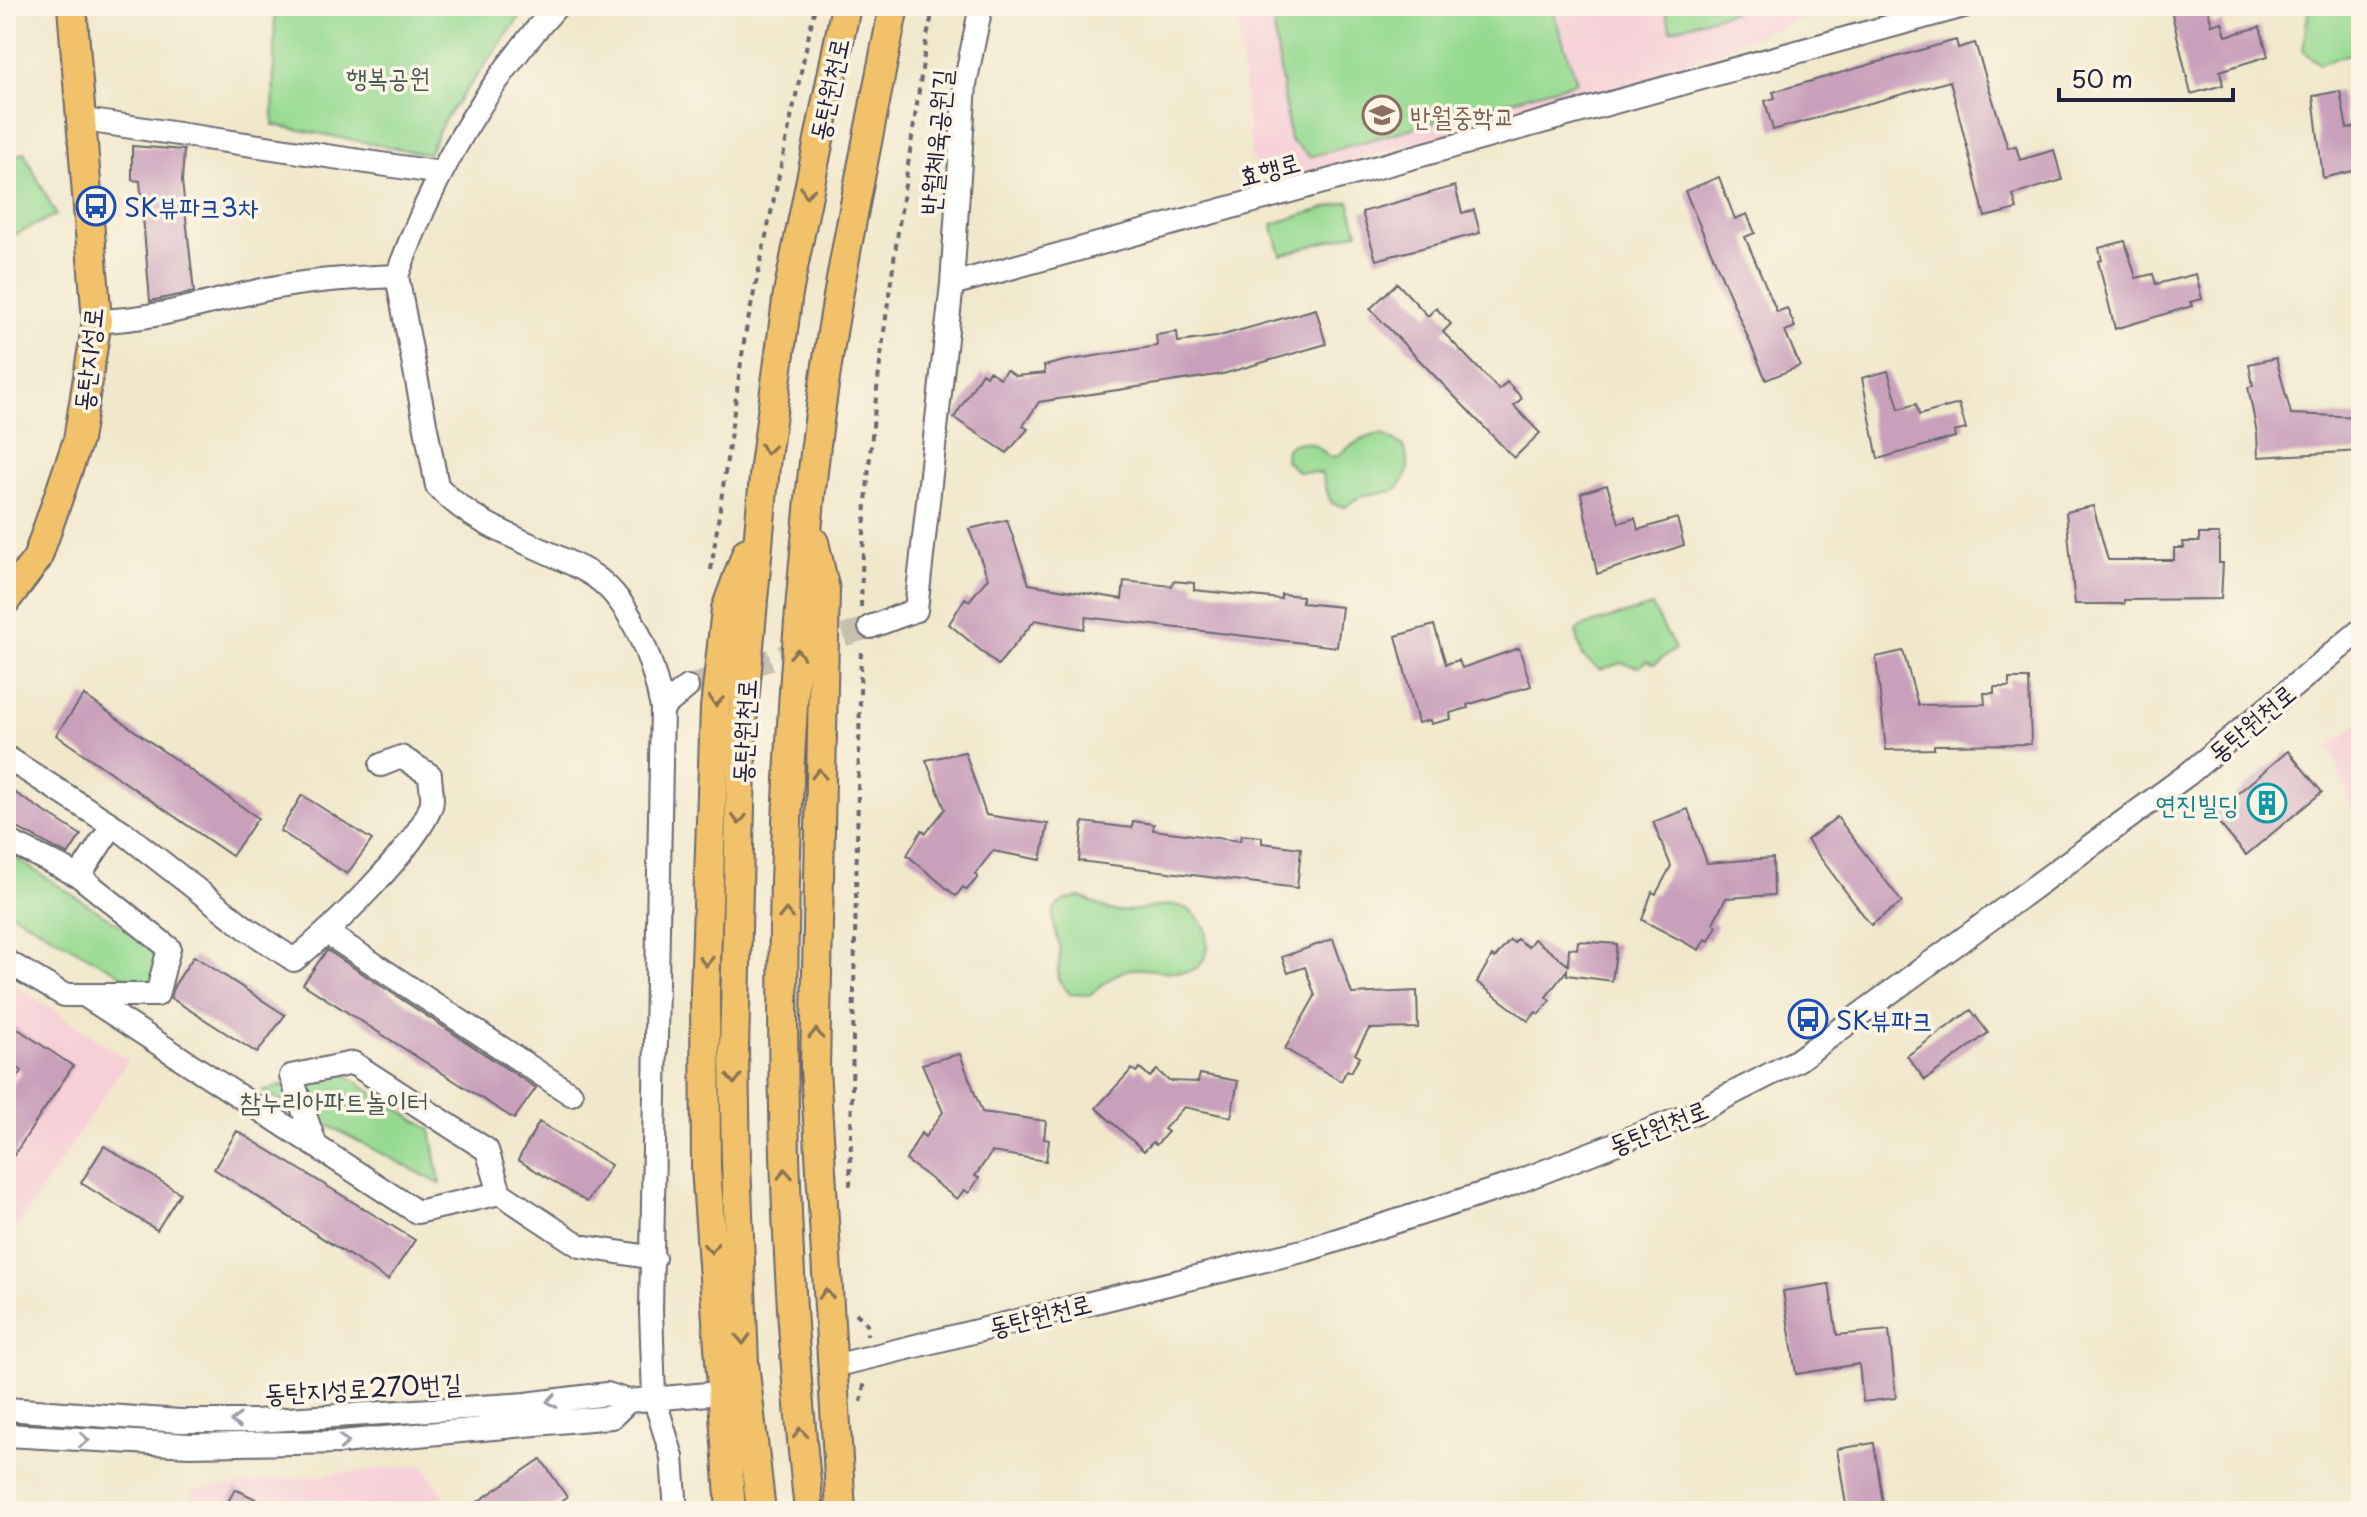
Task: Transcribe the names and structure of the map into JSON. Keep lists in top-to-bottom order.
{
  "streets": {
    "main road": ["동탄원천로", "동탄지성로"],
    "street": ["반월체육공원길", "효행로", "동탄지성로270번길"]
  },
  "crossings": [
    ["반월체육공원길", "효행로"]
  ],
  "parks": ["행복공원", "참누리아파트놀이터"],
  "places": {
    "school or university": ["반월중학교"],
    "bus stop": ["SK뷰파크3차", "SK뷰파크"],
    "building": ["연진빌딩"]
  },
  "scale_bar": "50 m"
}
